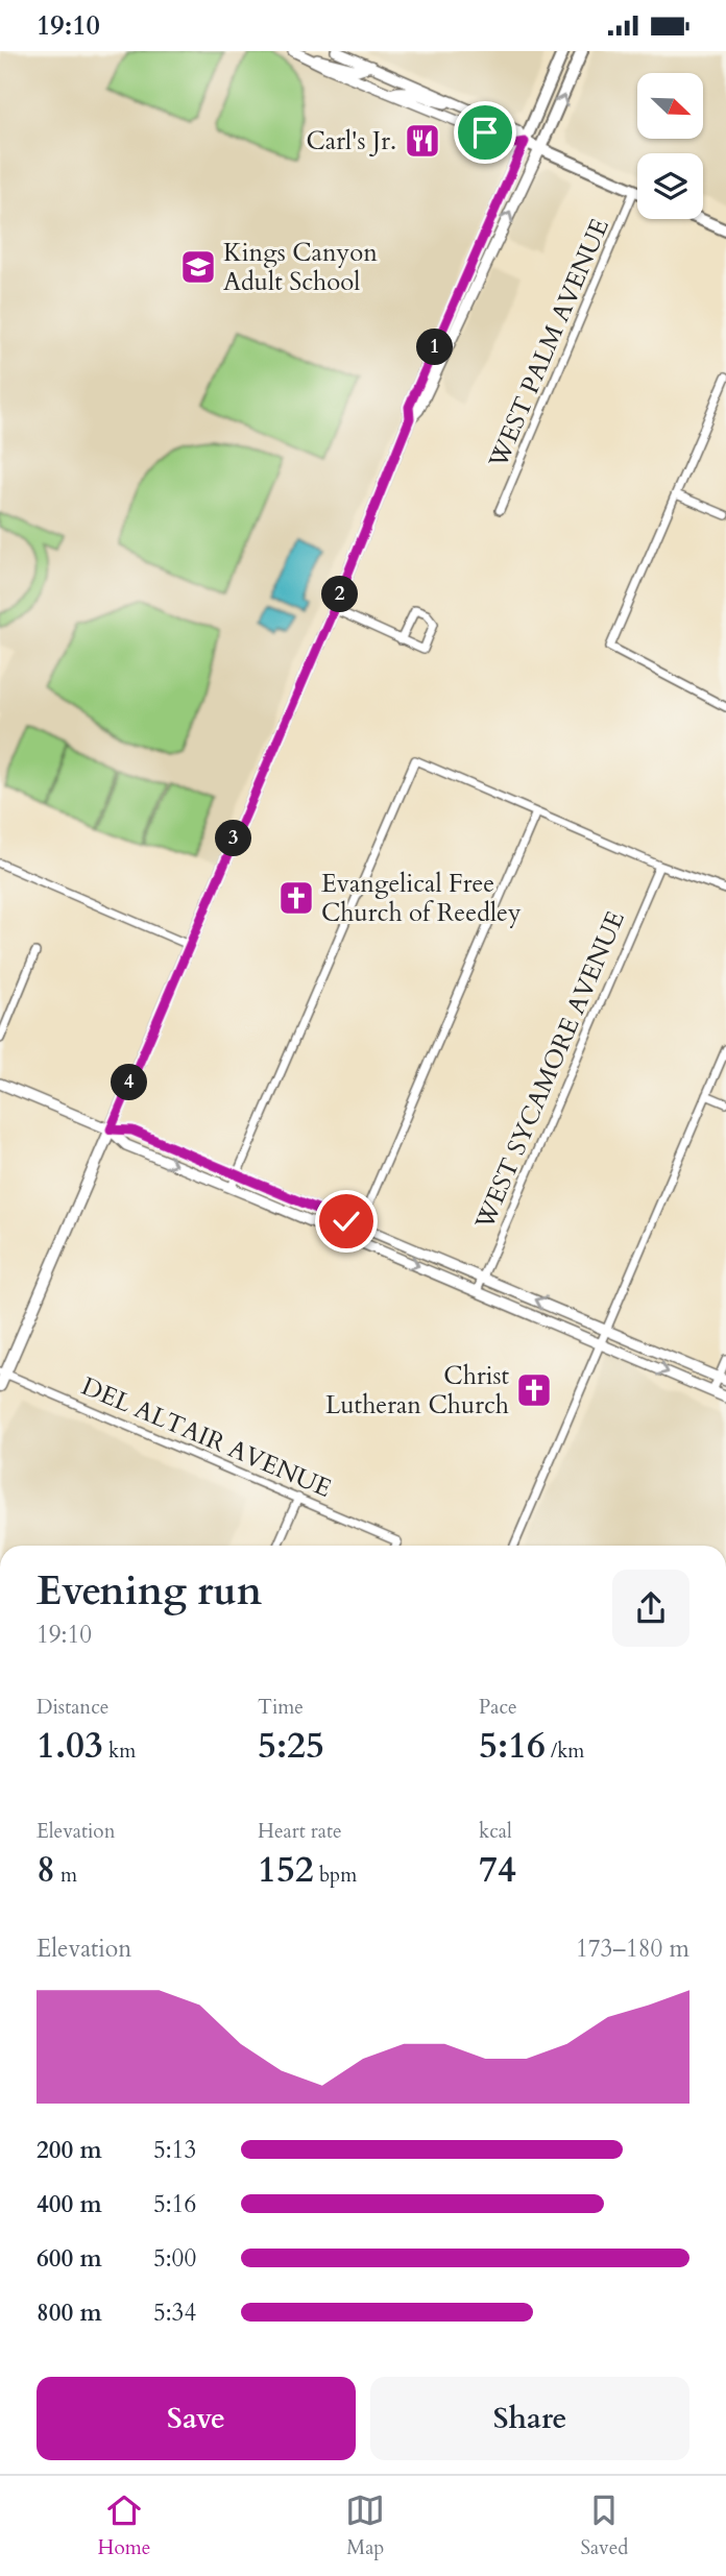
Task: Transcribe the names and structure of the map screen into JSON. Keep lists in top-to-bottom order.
{
  "streets": {
    "street": ["WEST PALM AVENUE", "WEST SYCAMORE AVENUE", "DEL ALTAIR AVENUE"]
  },
  "places": {
    "restaurant": ["Carl's Jr."],
    "school or university": ["Kings Canyon Adult School"],
    "church": ["Evangelical Free Church of Reedley", "Christ Lutheran Church"]
  },
  "north": "bottom right",
  "page": {
    "status": "19:10",
    "pins": [
      "1",
      "2",
      "3",
      "4"
    ],
    "heading": ["Evening run", "19:10"],
    "stats": [
      ["Distance", "1.03 km"],
      ["Time", "5:25"],
      ["Pace", "5:16 /km"],
      ["Elevation", "8 m"],
      ["Heart rate", "152 bpm"],
      ["kcal", "74"]
    ],
    "chart": ["Elevation", "173–180 m"],
    "list": [
      {
        "name": "200 m",
        "note": "5:13"
      },
      {
        "name": "400 m",
        "note": "5:16"
      },
      {
        "name": "600 m",
        "note": "5:00"
      },
      {
        "name": "800 m",
        "note": "5:34"
      }
    ],
    "buttons": ["Save", "Share"],
    "tabs": ["Home", "Map", "Saved"]
  }
}
